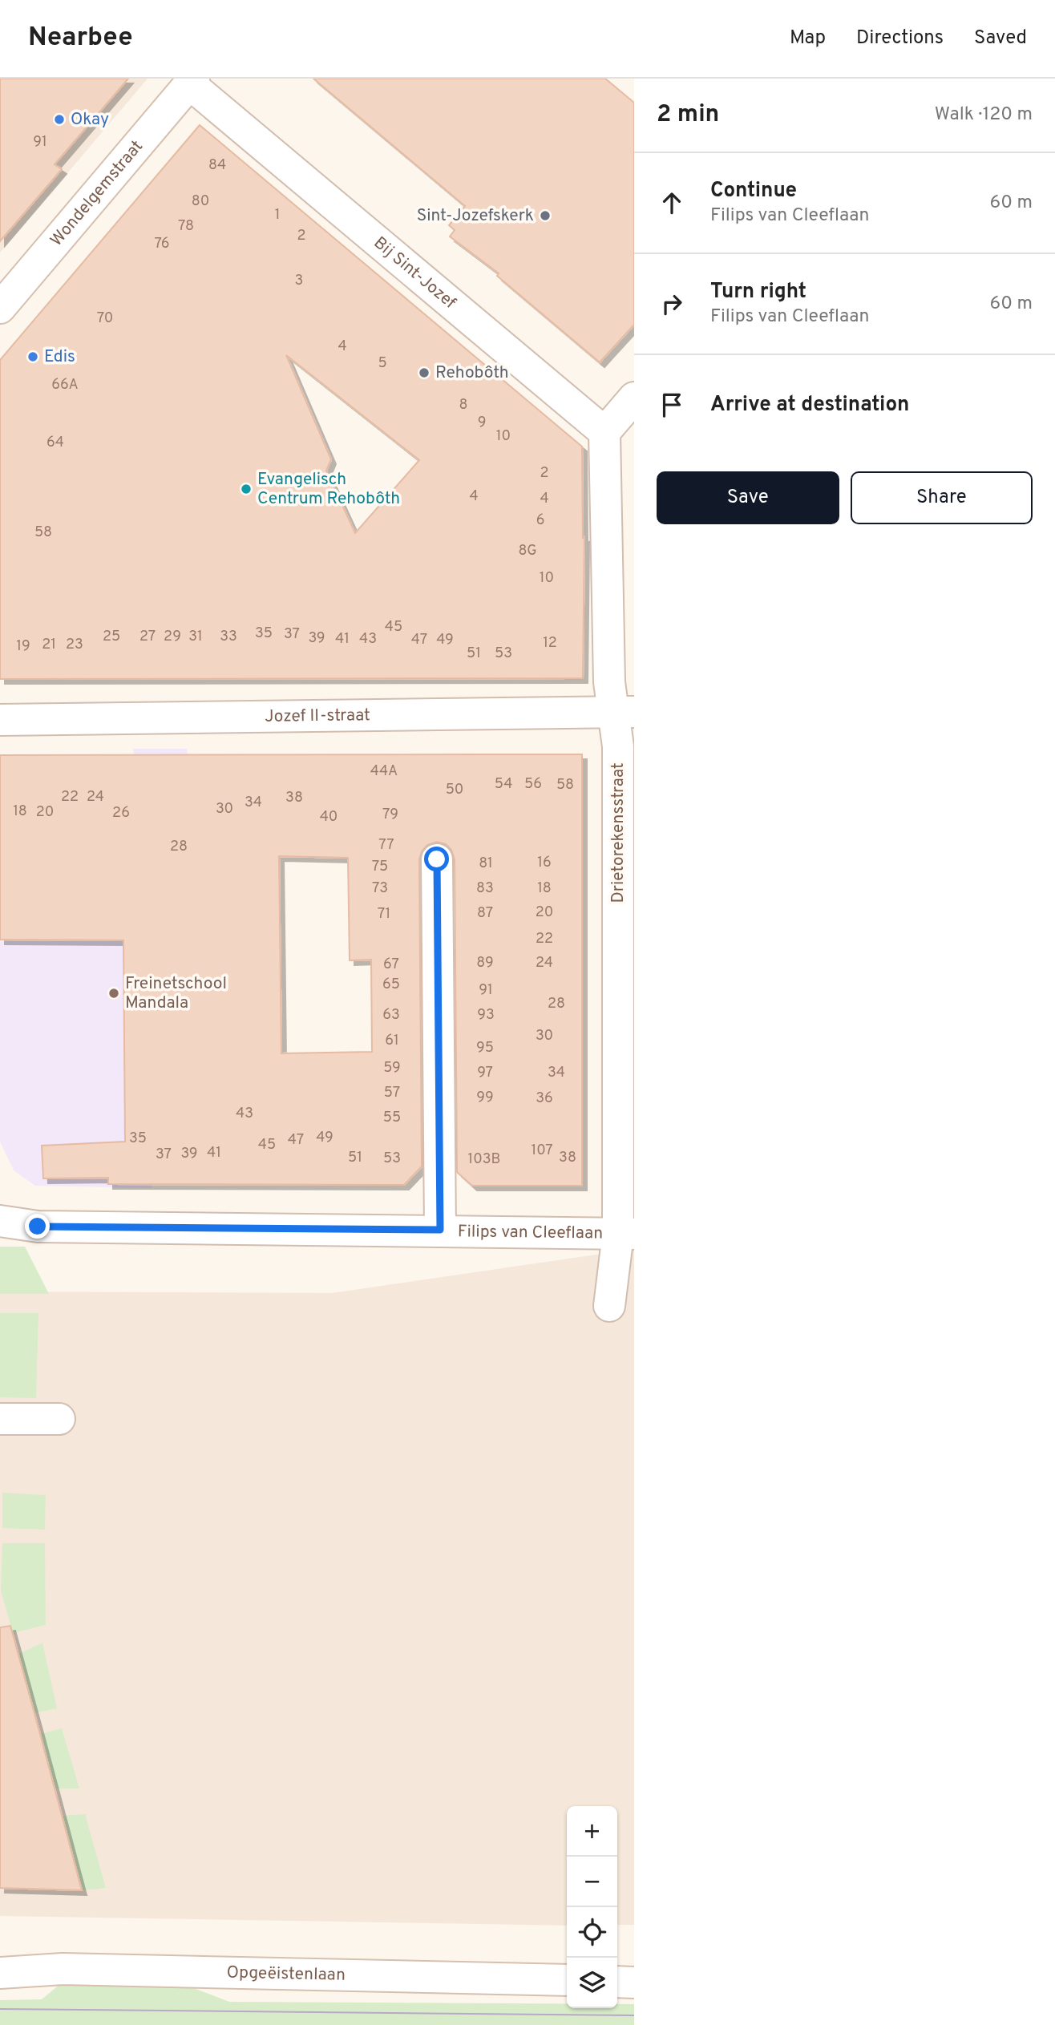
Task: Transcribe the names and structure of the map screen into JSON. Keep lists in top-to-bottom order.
{
  "streets": {
    "street": [
      "Wondelgemstraat",
      "Bij Sint-Jozef",
      "Jozef II-straat",
      "Drietorekensstraat",
      "Filips van Cleeflaan",
      "Opgeëistenlaan"
    ]
  },
  "crossings": [
    ["Wondelgemstraat", "Bij Sint-Jozef"],
    ["Bij Sint-Jozef", "Drietorekensstraat"],
    ["Jozef II-straat", "Drietorekensstraat"],
    ["Drietorekensstraat", "Filips van Cleeflaan"]
  ],
  "places": [
    "Okay",
    "Sint-Jozefskerk",
    "Edis",
    "Rehobôth",
    "Evangelisch Centrum Rehobôth",
    "Freinetschool Mandala"
  ],
  "house_numbers": [
    "91",
    "84",
    "80",
    "1",
    "78",
    "2",
    "76",
    "3",
    "70",
    "4",
    "5",
    "66A",
    "8",
    "9",
    "10",
    "64",
    "2",
    "4",
    "4",
    "6",
    "58",
    "8G",
    "10",
    "45",
    "35",
    "37",
    "25",
    "27",
    "29",
    "31",
    "33",
    "39",
    "41",
    "43",
    "47",
    "49",
    "12",
    "21",
    "23",
    "19",
    "51",
    "53",
    "44A",
    "54",
    "56",
    "58",
    "50",
    "22",
    "24",
    "38",
    "34",
    "30",
    "18",
    "20",
    "26",
    "79",
    "40",
    "77",
    "28",
    "16",
    "81",
    "75",
    "73",
    "83",
    "18",
    "20",
    "87",
    "71",
    "22",
    "89",
    "24",
    "67",
    "65",
    "91",
    "28",
    "63",
    "93",
    "30",
    "61",
    "95",
    "59",
    "97",
    "34",
    "57",
    "99",
    "36",
    "43",
    "55",
    "49",
    "35",
    "47",
    "45",
    "107",
    "41",
    "39",
    "37",
    "51",
    "38",
    "53",
    "103B"
  ],
  "page": {
    "header": "Nearbee",
    "nav": ["Map", "Directions", "Saved"],
    "heading": ["2 min", "Walk · 120 m"],
    "list": [
      ["Continue", "Filips van Cleeflaan", "60 m"],
      ["Turn right", "Filips van Cleeflaan", "60 m"],
      "Arrive at destination"
    ],
    "buttons": ["Save", "Share"],
    "map_buttons": ["+", "−"]
  }
}
